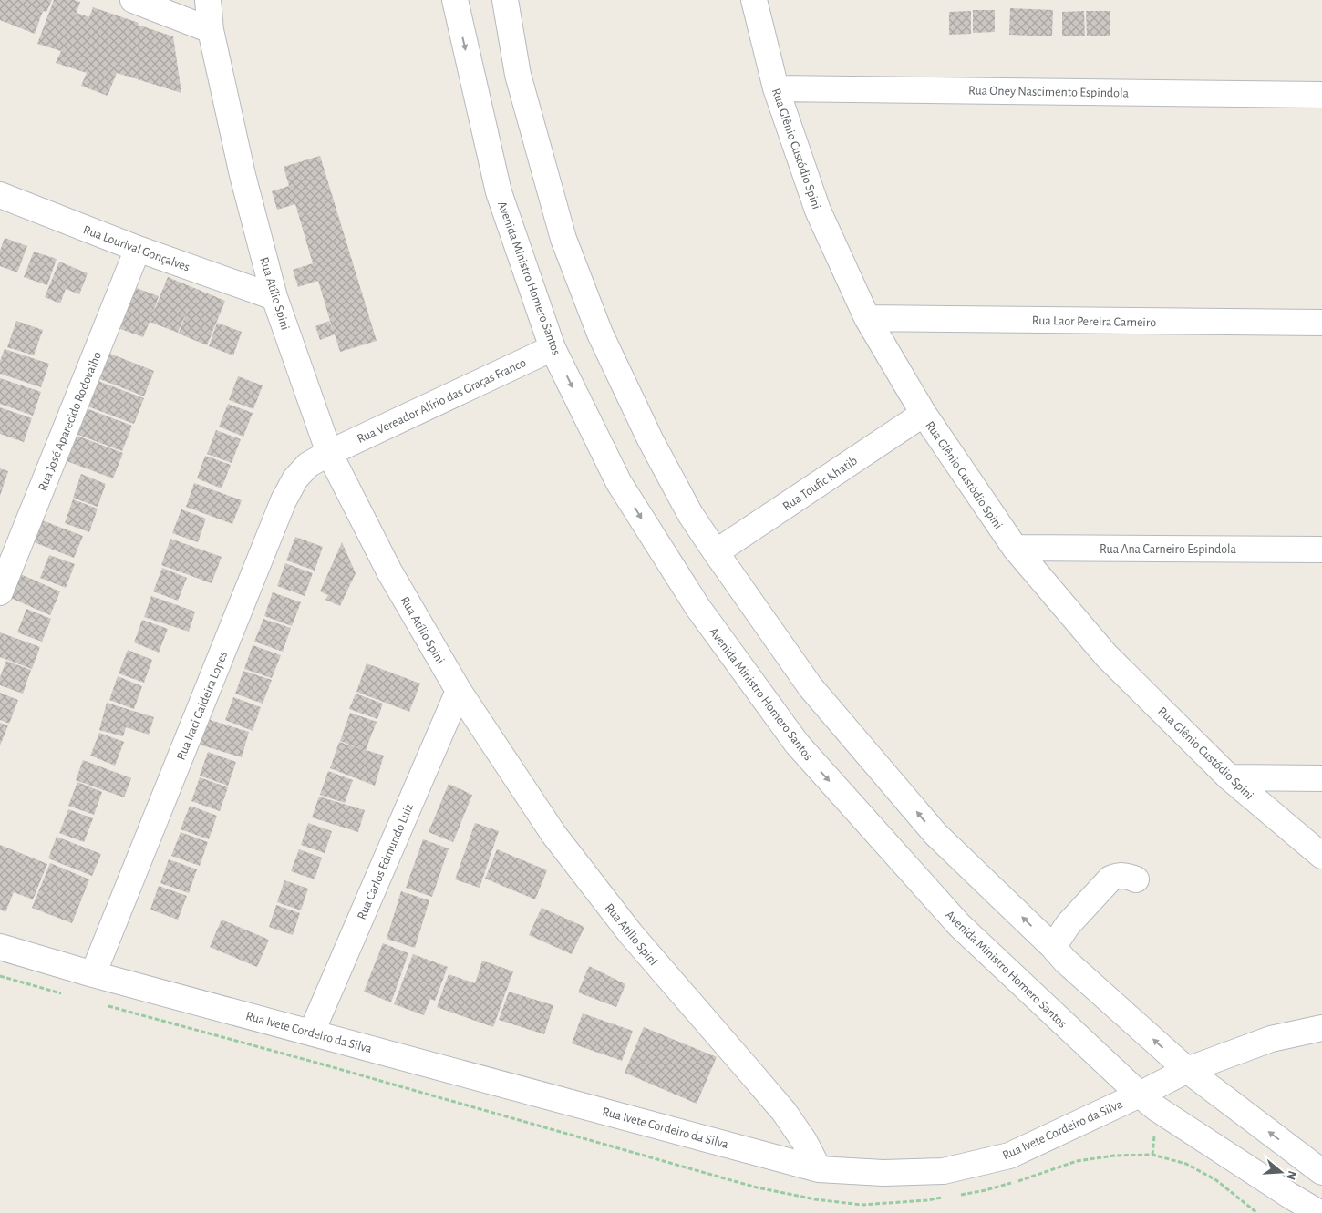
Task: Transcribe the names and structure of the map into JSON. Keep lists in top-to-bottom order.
{
  "streets": {
    "street": [
      "Rua Oney Nascimento Espindola",
      "Rua Glênio Custódio Spini",
      "Rua Lourival Gonçalves",
      "Avenida Ministro Homero Santos",
      "Rua Atílio Spini",
      "Rua Laor Pereira Carneiro",
      "Rua Vereador Alírio das Graças Franco",
      "Rua José Aparecido Rodovalho",
      "Rua Toufic Khatib",
      "Rua Ana Carneiro Espindola",
      "Rua Iraci Caldeira Lopes",
      "Rua Carlos Edmundo Luiz",
      "Rua Ivete Cordeiro da Silva"
    ]
  },
  "crossings": [
    ["Rua Oney Nascimento Espindola", "Rua Glênio Custódio Spini"],
    ["Rua Glênio Custódio Spini", "Rua Laor Pereira Carneiro"],
    ["Rua Glênio Custódio Spini", "Rua Toufic Khatib"],
    ["Rua Glênio Custódio Spini", "Rua Ana Carneiro Espindola"],
    ["Rua Lourival Gonçalves", "Rua Atílio Spini"],
    ["Rua Lourival Gonçalves", "Rua José Aparecido Rodovalho"],
    ["Avenida Ministro Homero Santos", "Rua Vereador Alírio das Graças Franco"],
    ["Avenida Ministro Homero Santos", "Rua Ivete Cordeiro da Silva"],
    ["Rua Atílio Spini", "Rua Vereador Alírio das Graças Franco"],
    ["Rua Atílio Spini", "Rua Iraci Caldeira Lopes"],
    ["Rua Atílio Spini", "Rua Carlos Edmundo Luiz"],
    ["Rua Atílio Spini", "Rua Ivete Cordeiro da Silva"],
    ["Rua Vereador Alírio das Graças Franco", "Rua Iraci Caldeira Lopes"],
    ["Rua Iraci Caldeira Lopes", "Rua Ivete Cordeiro da Silva"],
    ["Rua Carlos Edmundo Luiz", "Rua Ivete Cordeiro da Silva"]
  ],
  "north": "right"
}
